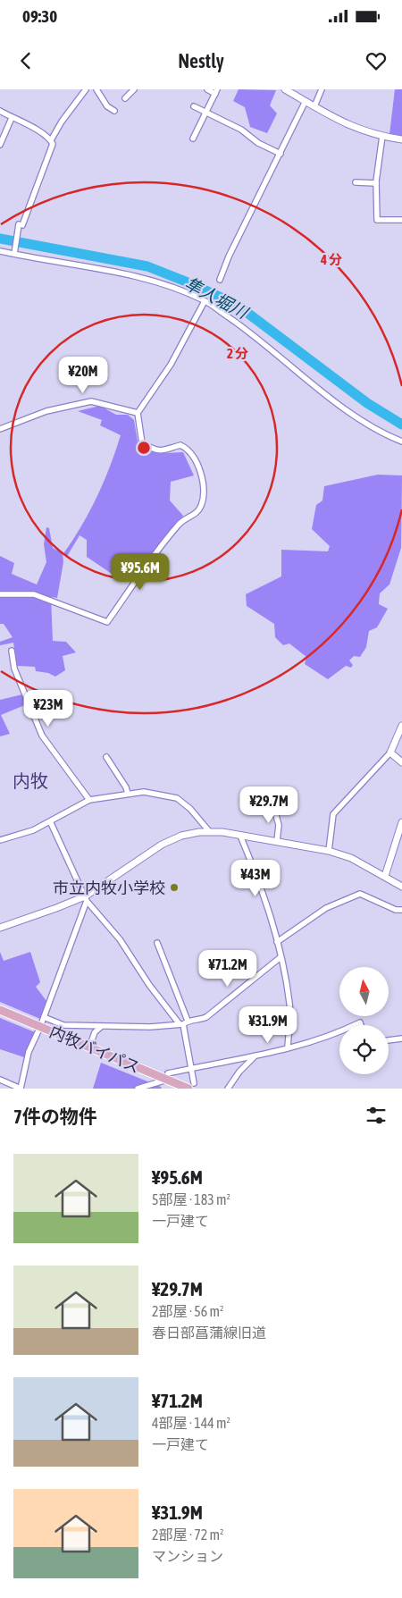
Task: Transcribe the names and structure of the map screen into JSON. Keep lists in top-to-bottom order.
{
  "streets": {
    "main road": ["内牧バイパス"]
  },
  "districts": ["内牧"],
  "water": ["隼人堀川"],
  "places": ["市立内牧小学校"],
  "north": "top",
  "page": {
    "status": "09:30",
    "header": "Nestly",
    "price": [
      "¥20M",
      "¥95.6M",
      "¥23M",
      "¥29.7M",
      "¥43M",
      "¥71.2M",
      "¥31.9M"
    ],
    "heading": "7件の物件",
    "list": [
      {
        "name": "¥95.6M",
        "note": "5部屋 · 183 m² · 一戸建て"
      },
      {
        "name": "¥29.7M",
        "note": "2部屋 · 56 m² · 春日部菖蒲線旧道"
      },
      {
        "name": "¥71.2M",
        "note": "4部屋 · 144 m² · 一戸建て"
      },
      {
        "name": "¥31.9M",
        "note": "2部屋 · 72 m² · マンション"
      }
    ]
  },
  "rings": ["4 分", "2 分"]
}
